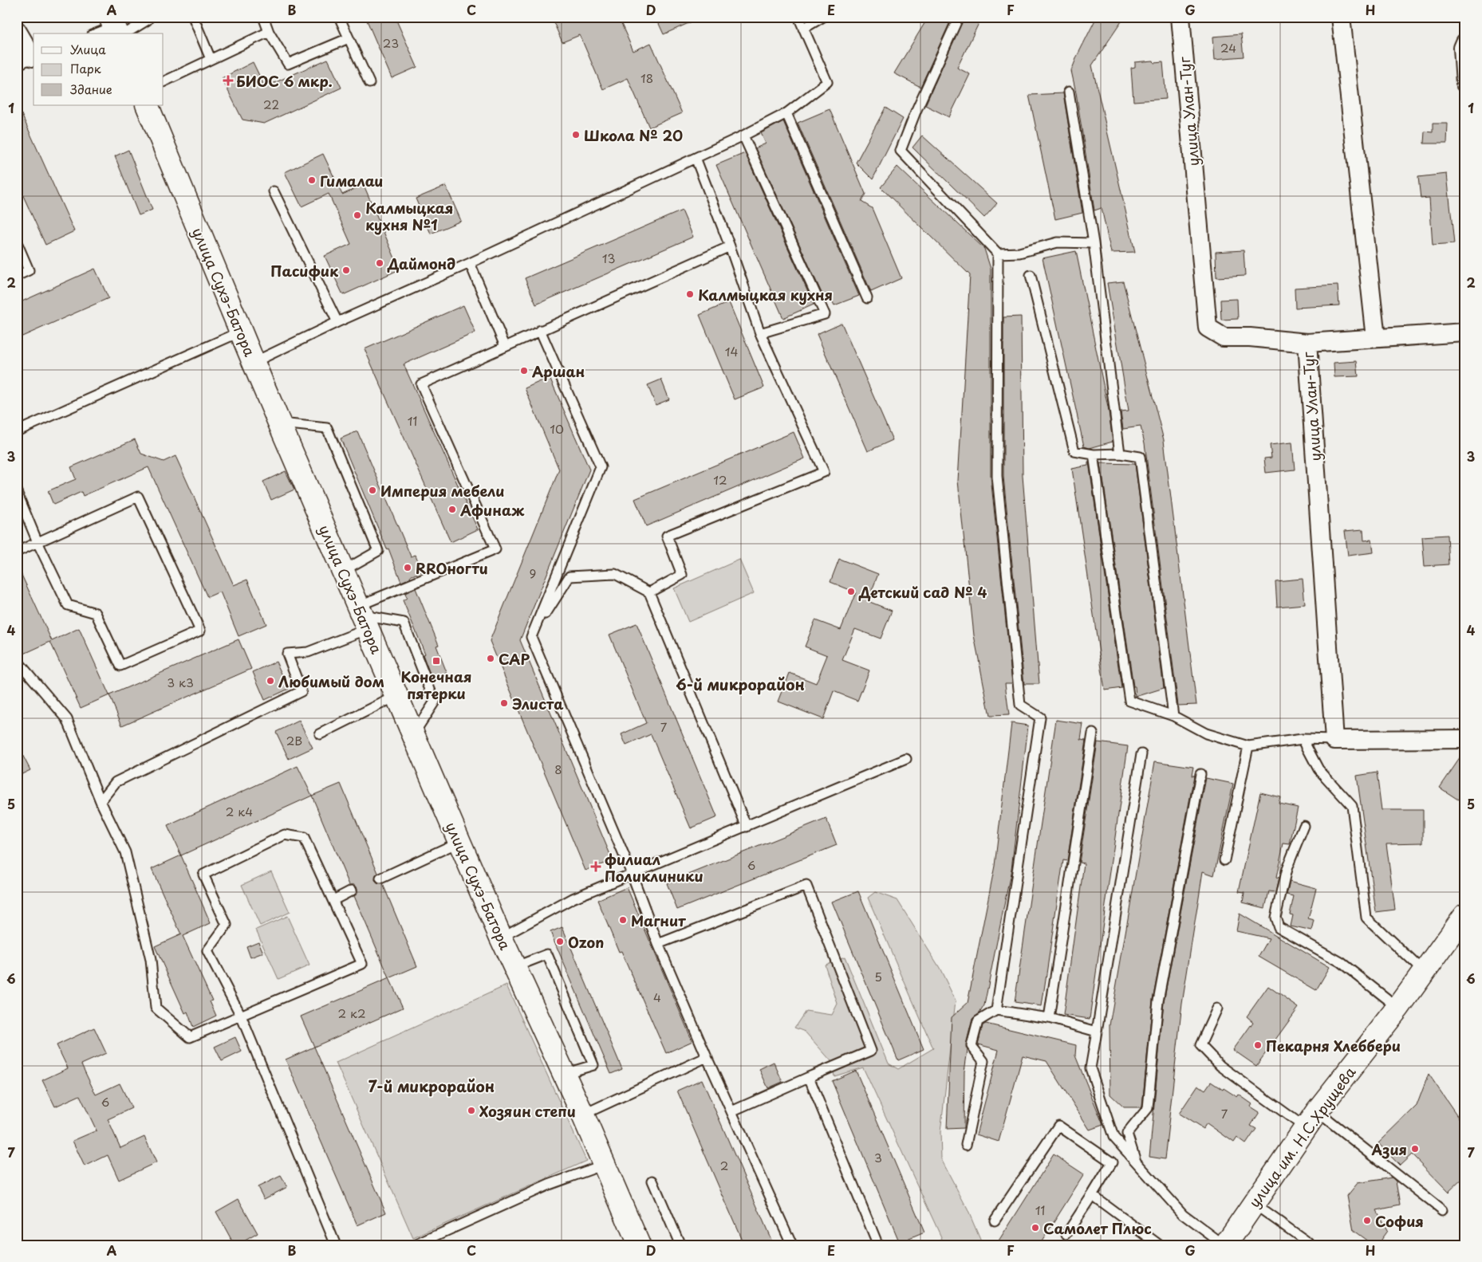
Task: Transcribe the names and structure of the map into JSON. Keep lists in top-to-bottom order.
{
  "streets": {
    "main road": ["улица Сухэ-Батора", "улица им. Н.С.Хрущева"],
    "street": ["улица Улан-Туг"]
  },
  "districts": ["6-й микрорайон", "7-й микрорайон"],
  "places": {
    "health": ["БИОС 6 мкр.", "филиал Поликлиники"],
    "other": [
      "Школа № 20",
      "Гималаи",
      "Калмыцкая кухня №1",
      "Даймонд",
      "Пасифик",
      "Калмыцкая кухня",
      "Аршан",
      "Империя мебели",
      "Афинаж",
      "RROногти",
      "Детский сад № 4",
      "САР",
      "Любимый дом",
      "Элиста",
      "Магнит",
      "Ozon",
      "Пекарня Хлеббери",
      "Хозяин степи",
      "Азия",
      "София",
      "Самолет Плюс"
    ],
    "transit": ["Конечная пятерки"]
  },
  "house_numbers": [
    "23",
    "24",
    "18",
    "22",
    "13",
    "14",
    "11",
    "10",
    "12",
    "9",
    "3 к3",
    "7",
    "2В",
    "8",
    "2 к4",
    "6",
    "5",
    "4",
    "2 к2",
    "6",
    "7",
    "3",
    "2",
    "11"
  ],
  "legend": ["Улица", "Парк", "Здание"],
  "grid": {
    "columns": [
      "A",
      "B",
      "C",
      "D",
      "E",
      "F",
      "G",
      "H"
    ],
    "rows": [
      "1",
      "2",
      "3",
      "4",
      "5",
      "6",
      "7"
    ]
  }
}
